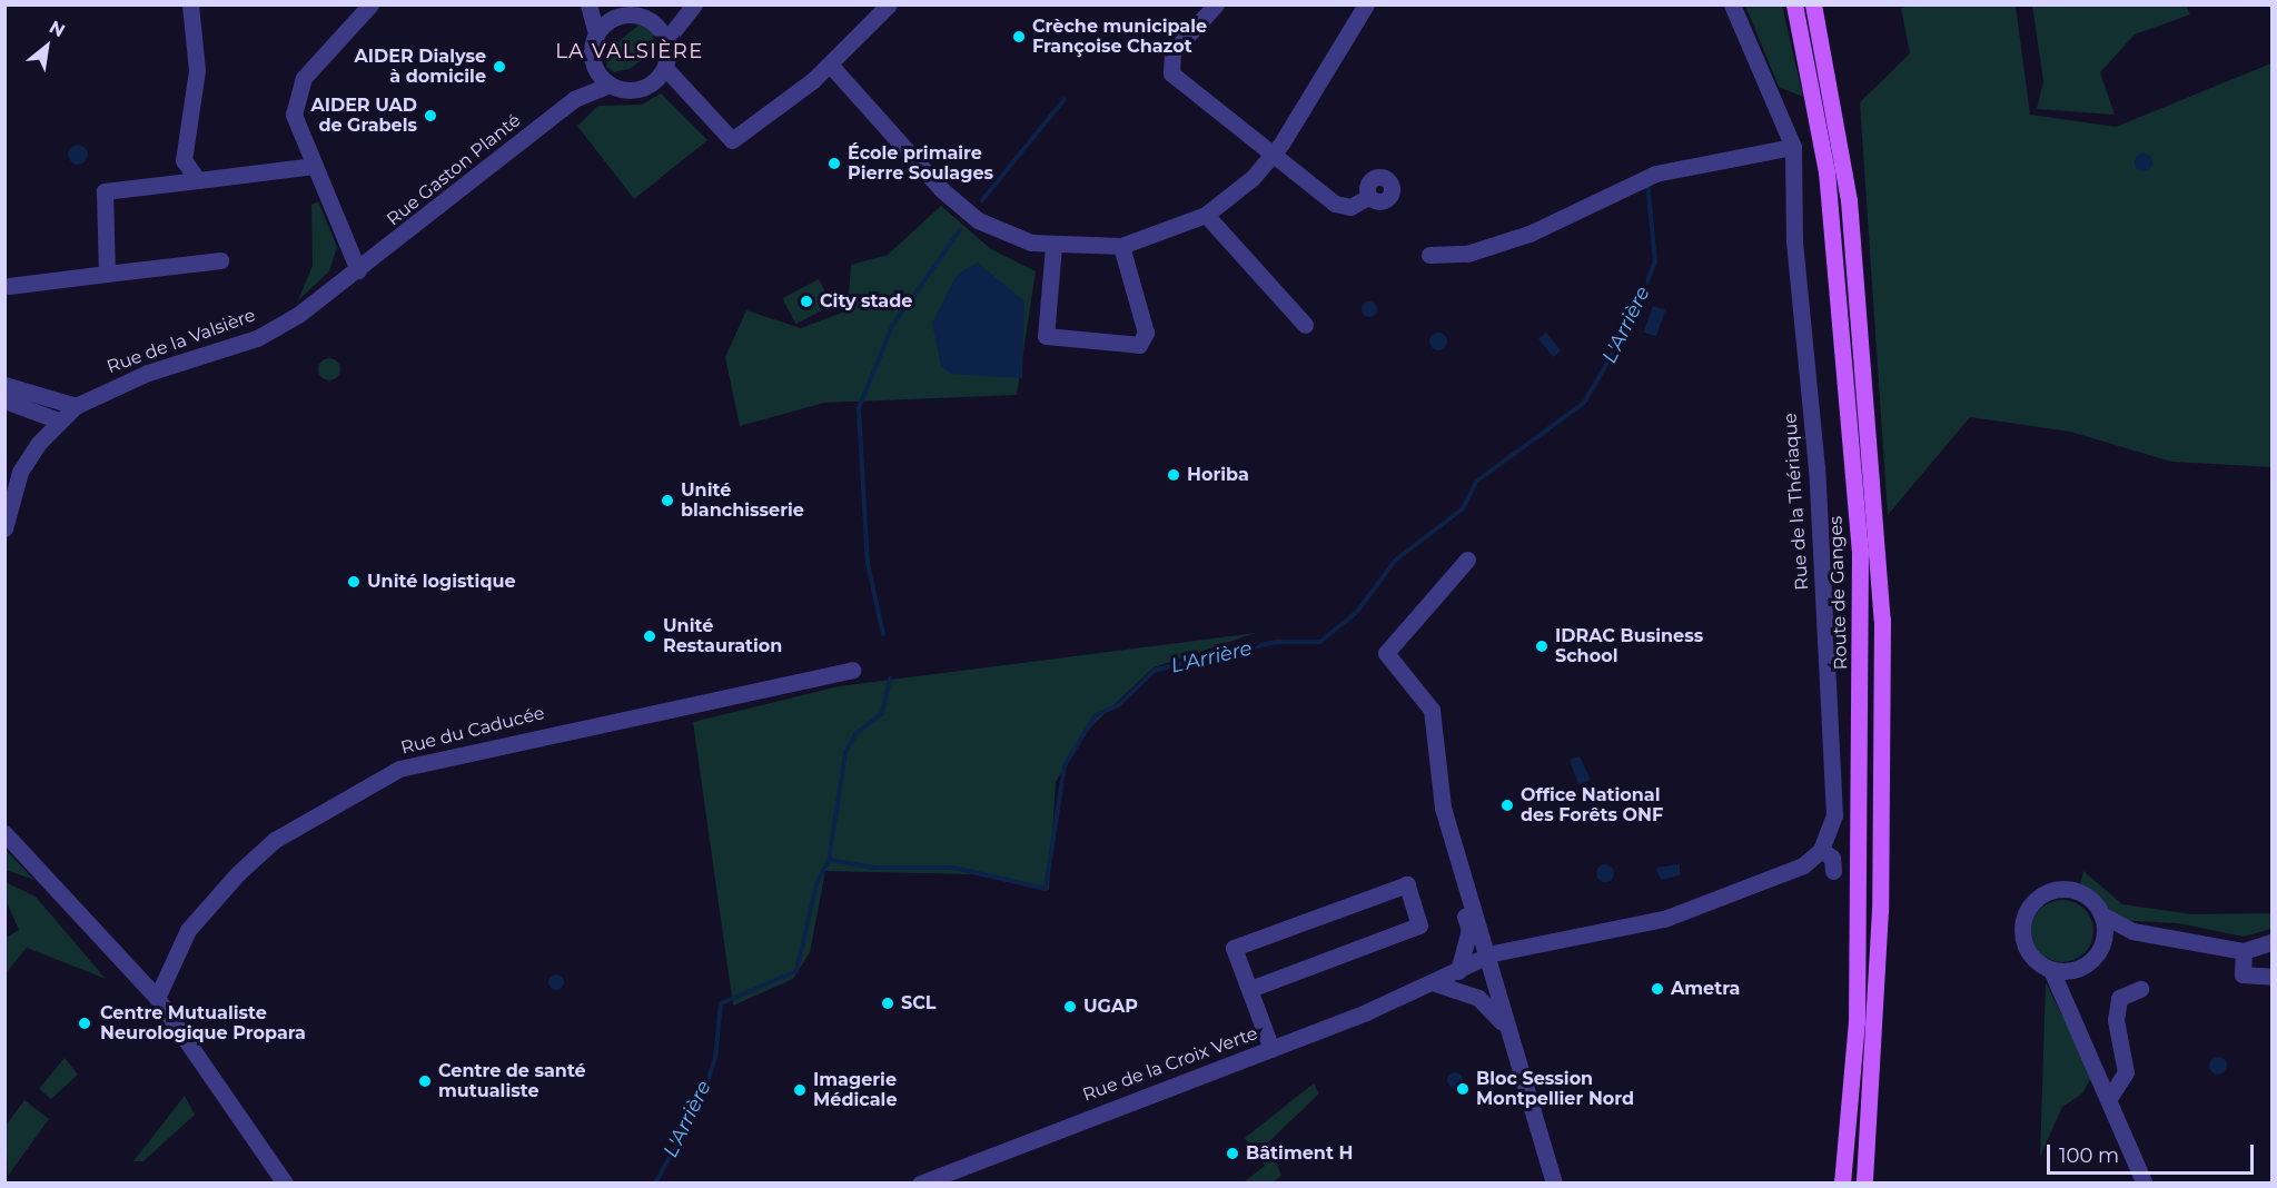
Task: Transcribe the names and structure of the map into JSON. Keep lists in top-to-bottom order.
{
  "streets": {
    "main road": ["Route de Ganges"],
    "street": [
      "Rue Gaston Planté",
      "Rue de la Valsière",
      "Rue de la Thériaque",
      "Rue du Caducée",
      "Rue de la Croix Verte"
    ]
  },
  "crossings": [
    ["Rue Gaston Planté", "Rue de la Valsière"]
  ],
  "districts": ["LA VALSIÈRE"],
  "water": ["L'Arrière"],
  "places": [
    "Crèche municipale Françoise Chazot",
    "AIDER Dialyse à domicile",
    "AIDER UAD de Grabels",
    "École primaire Pierre Soulages",
    "City stade",
    "Horiba",
    "Unité blanchisserie",
    "Unité logistique",
    "Unité Restauration",
    "IDRAC Business School",
    "Office National des Forêts ONF",
    "Ametra",
    "SCL",
    "UGAP",
    "Centre Mutualiste Neurologique Propara",
    "Centre de santé mutualiste",
    "Bloc Session Montpellier Nord",
    "Imagerie Médicale",
    "Bâtiment H"
  ],
  "scale_bar": "100 m",
  "north": "top right"
}
